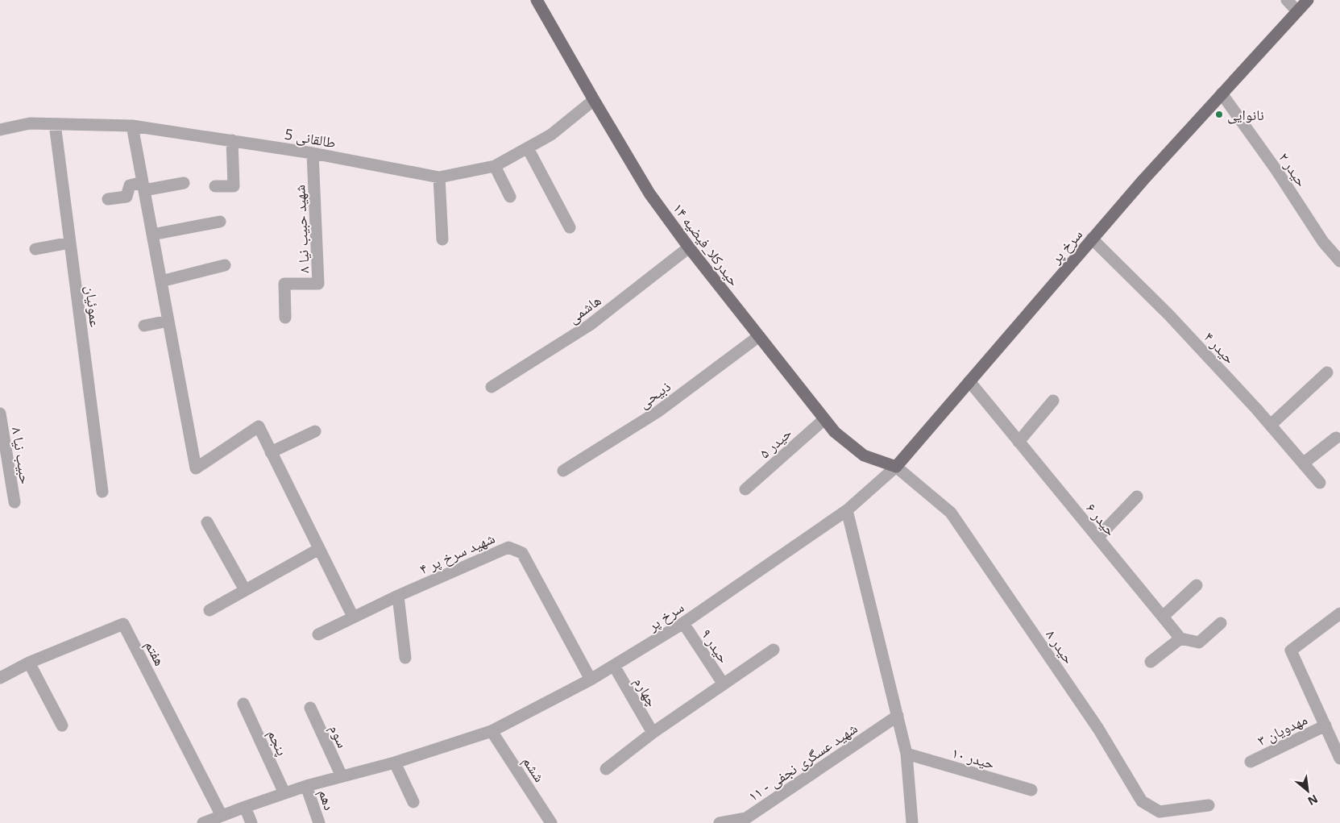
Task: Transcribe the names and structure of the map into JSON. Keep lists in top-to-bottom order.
{
  "streets": {
    "main road": ["حیدرکلا_فیضیه ۱۴", "سرخ پر"],
    "street": [
      "طالقانی 5",
      "حیدر ۲",
      "شهید حبیب نیا ۸",
      "عموئیان",
      "هاشمی",
      "حیدر ۴",
      "ذبیحی",
      "حیدر ۵",
      "۸ حبیب نیا",
      "حیدر ۶",
      "شهید سرخ پر ۴",
      "حیدر ۹",
      "حیدر ۸",
      "هفتم",
      "چهارم",
      "مهدویان ۳",
      "سوم",
      "پنجم",
      "حیدر ۱۰",
      "شهید عسگری نجفی - ۱۱",
      "ششم",
      "دهم"
    ]
  },
  "crossings": [
    ["طالقانی 5", "شهید حبیب نیا ۸"],
    ["طالقانی 5", "حیدرکلا_فیضیه ۱۴"],
    ["طالقانی 5", "عموئیان"],
    ["حیدر ۲", "سرخ پر"],
    ["حیدرکلا_فیضیه ۱۴", "سرخ پر"],
    ["حیدرکلا_فیضیه ۱۴", "هاشمی"],
    ["حیدرکلا_فیضیه ۱۴", "ذبیحی"],
    ["حیدرکلا_فیضیه ۱۴", "حیدر ۵"],
    ["حیدرکلا_فیضیه ۱۴", "حیدر ۸"],
    ["سرخ پر", "حیدر ۴"],
    ["سرخ پر", "حیدر ۶"],
    ["سرخ پر", "شهید سرخ پر ۴"],
    ["سرخ پر", "حیدر ۹"],
    ["سرخ پر", "حیدر ۸"],
    ["سرخ پر", "هفتم"],
    ["سرخ پر", "چهارم"],
    ["سرخ پر", "سوم"],
    ["سرخ پر", "پنجم"],
    ["سرخ پر", "ششم"],
    ["سرخ پر", "دهم"]
  ],
  "places": ["نانوایی"],
  "north": "bottom right"
}
